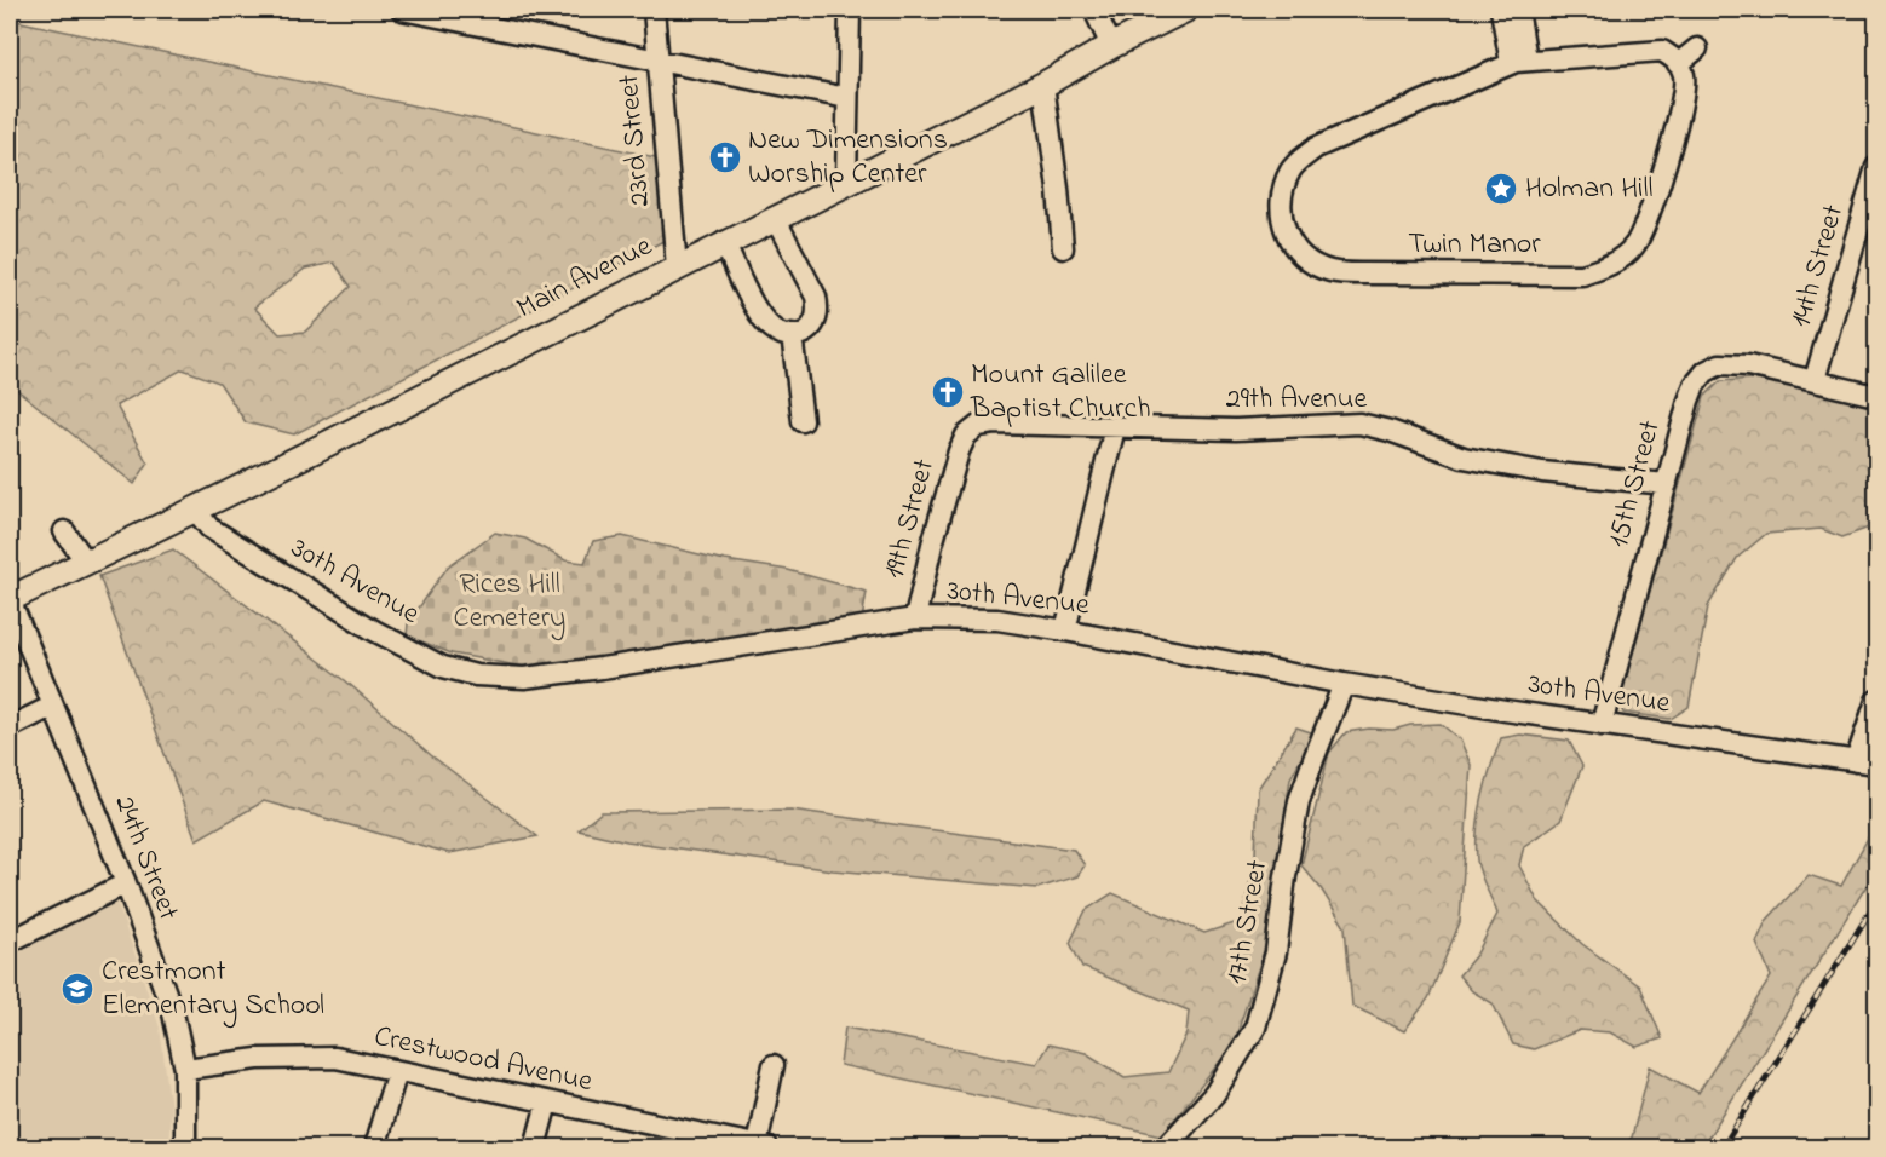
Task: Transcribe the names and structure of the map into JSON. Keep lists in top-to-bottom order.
{
  "streets": {
    "main road": ["Main Avenue"],
    "street": [
      "23rd Street",
      "Twin Manor",
      "14th Street",
      "29th Avenue",
      "15th Street",
      "19th Street",
      "30th Avenue",
      "24th Street",
      "17th Street",
      "Crestwood Avenue"
    ]
  },
  "crossings": [
    ["23rd Street", "Main Avenue"],
    ["14th Street", "15th Street"],
    ["Main Avenue", "30th Avenue"],
    ["Main Avenue", "24th Street"],
    ["29th Avenue", "15th Street"],
    ["29th Avenue", "19th Street"],
    ["15th Street", "30th Avenue"],
    ["19th Street", "30th Avenue"],
    ["30th Avenue", "17th Street"],
    ["24th Street", "Crestwood Avenue"]
  ],
  "parks": ["Rices Hill Cemetery"],
  "places": {
    "church": ["New Dimensions Worship Center", "Mount Galilee Baptist Church"],
    "place": ["Holman Hill"],
    "school or university": ["Crestmont Elementary School"]
  }
}
